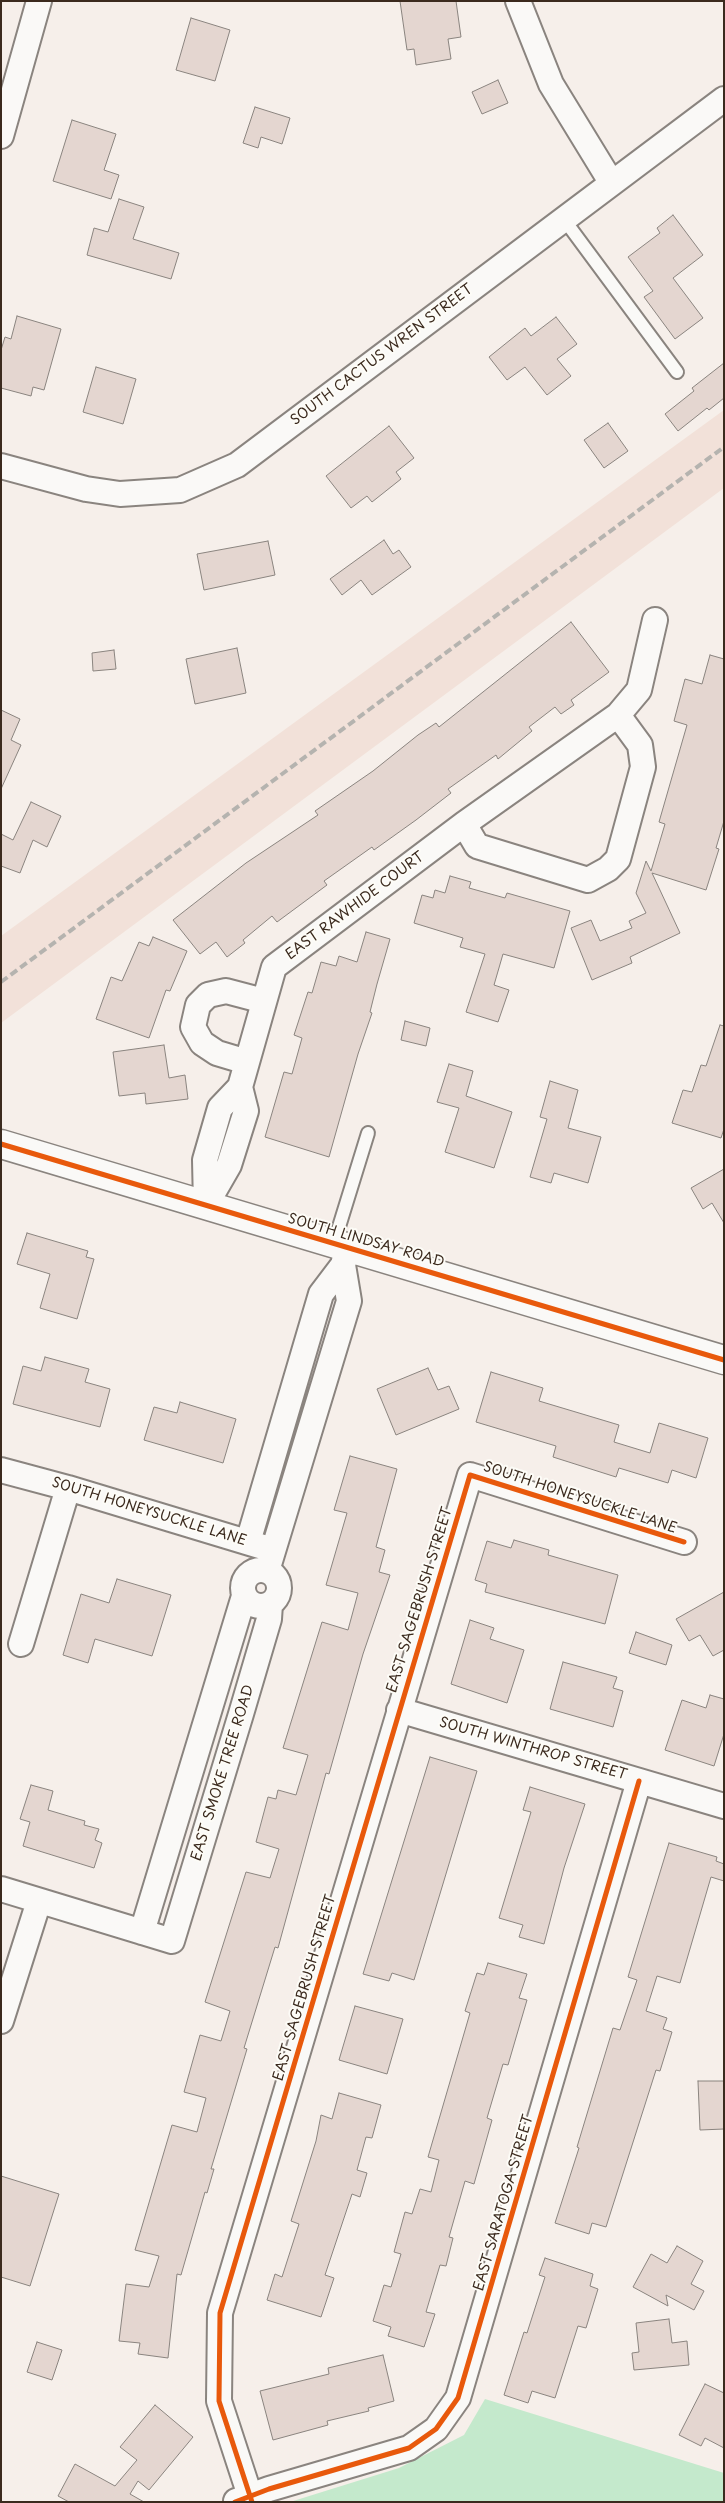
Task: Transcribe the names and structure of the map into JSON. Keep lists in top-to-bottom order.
{
  "streets": {
    "main road": ["SOUTH LINDSAY ROAD"],
    "street": [
      "SOUTH CACTUS WREN STREET",
      "EAST RAWHIDE COURT",
      "SOUTH HONEYSUCKLE LANE",
      "EAST SAGEBRUSH STREET",
      "SOUTH WINTHROP STREET",
      "EAST SMOKE TREE ROAD",
      "EAST SARATOGA STREET"
    ]
  },
  "crossings": [
    ["EAST RAWHIDE COURT", "SOUTH LINDSAY ROAD"],
    ["SOUTH HONEYSUCKLE LANE", "EAST SAGEBRUSH STREET"],
    ["SOUTH HONEYSUCKLE LANE", "EAST SMOKE TREE ROAD"],
    ["EAST SAGEBRUSH STREET", "SOUTH WINTHROP STREET"],
    ["EAST SAGEBRUSH STREET", "EAST SARATOGA STREET"],
    ["SOUTH WINTHROP STREET", "EAST SARATOGA STREET"]
  ]
}
